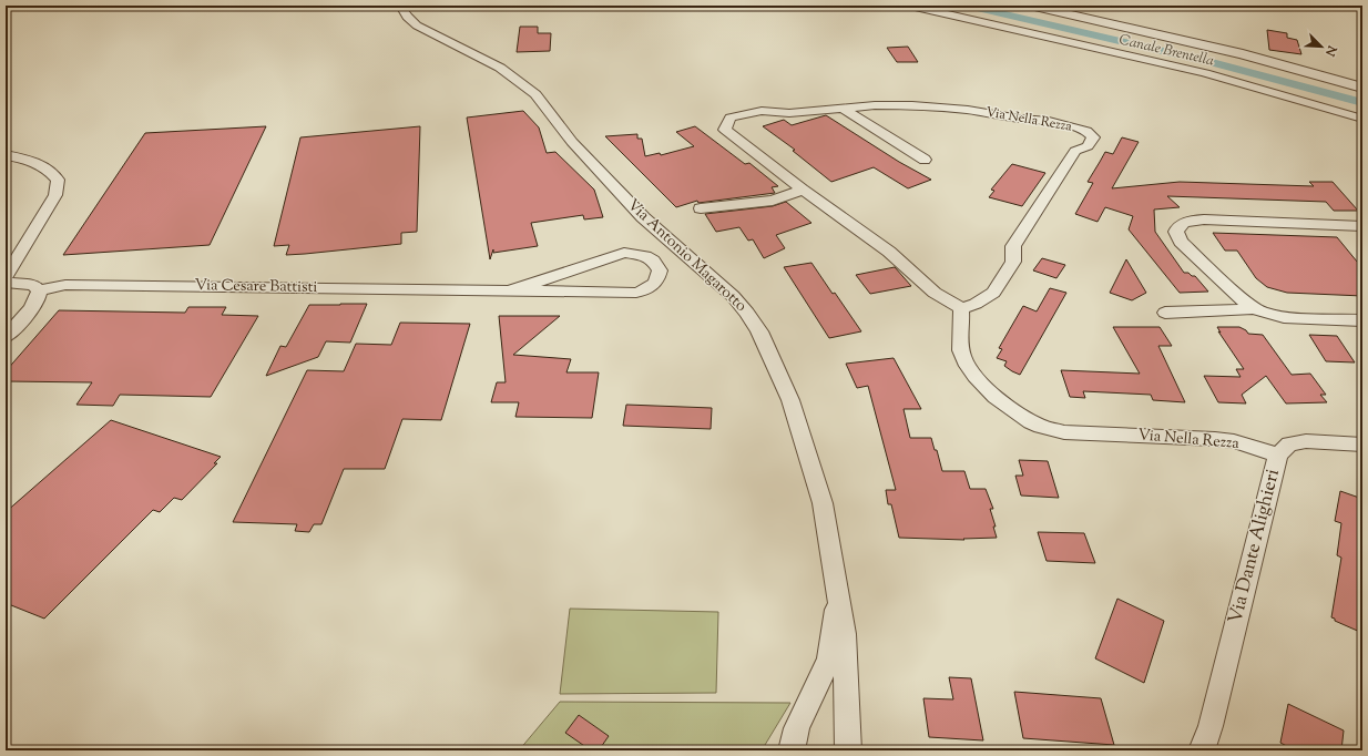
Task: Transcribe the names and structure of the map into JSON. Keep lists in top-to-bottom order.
{
  "streets": {
    "street": [
      "Via Nella Rezza",
      "Via Antonio Magarotto",
      "Via Cesare Battisti",
      "Via Dante Alighieri"
    ]
  },
  "crossings": [
    ["Via Nella Rezza", "Via Dante Alighieri"]
  ],
  "water": ["Canale Brentella"],
  "north": "bottom right"
}
